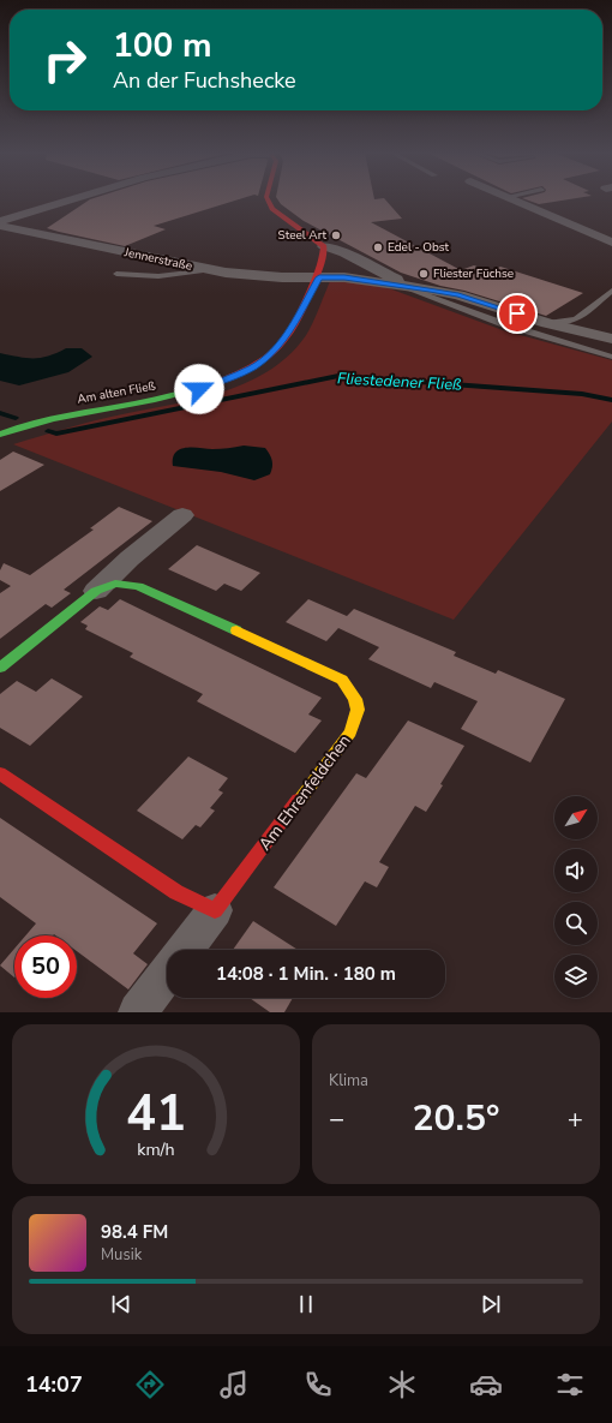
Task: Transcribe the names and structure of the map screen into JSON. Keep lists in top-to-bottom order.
{
  "streets": {
    "main road": ["Am alten Fließ", "Am Ehrenfeldchen"],
    "street": ["Jennerstraße"]
  },
  "crossings": [
    ["Jennerstraße", "Am alten Fließ"]
  ],
  "water": ["Fliestedener Fließ"],
  "places": ["Steel Art", "Edel - Obst", "Fliester Füchse"],
  "north": "top right",
  "page": {
    "turn": ["100 m", "An der Fuchshecke"],
    "limit": "50",
    "trip": "14:08 · 1 Min. · 180 m",
    "tile": "Klima",
    "heat": ["−", "20.5°", "+"],
    "song": ["98.4 FM", "Musik"],
    "tabs": "14:07",
    "gauge": ["41", "km/h"]
  }
}
